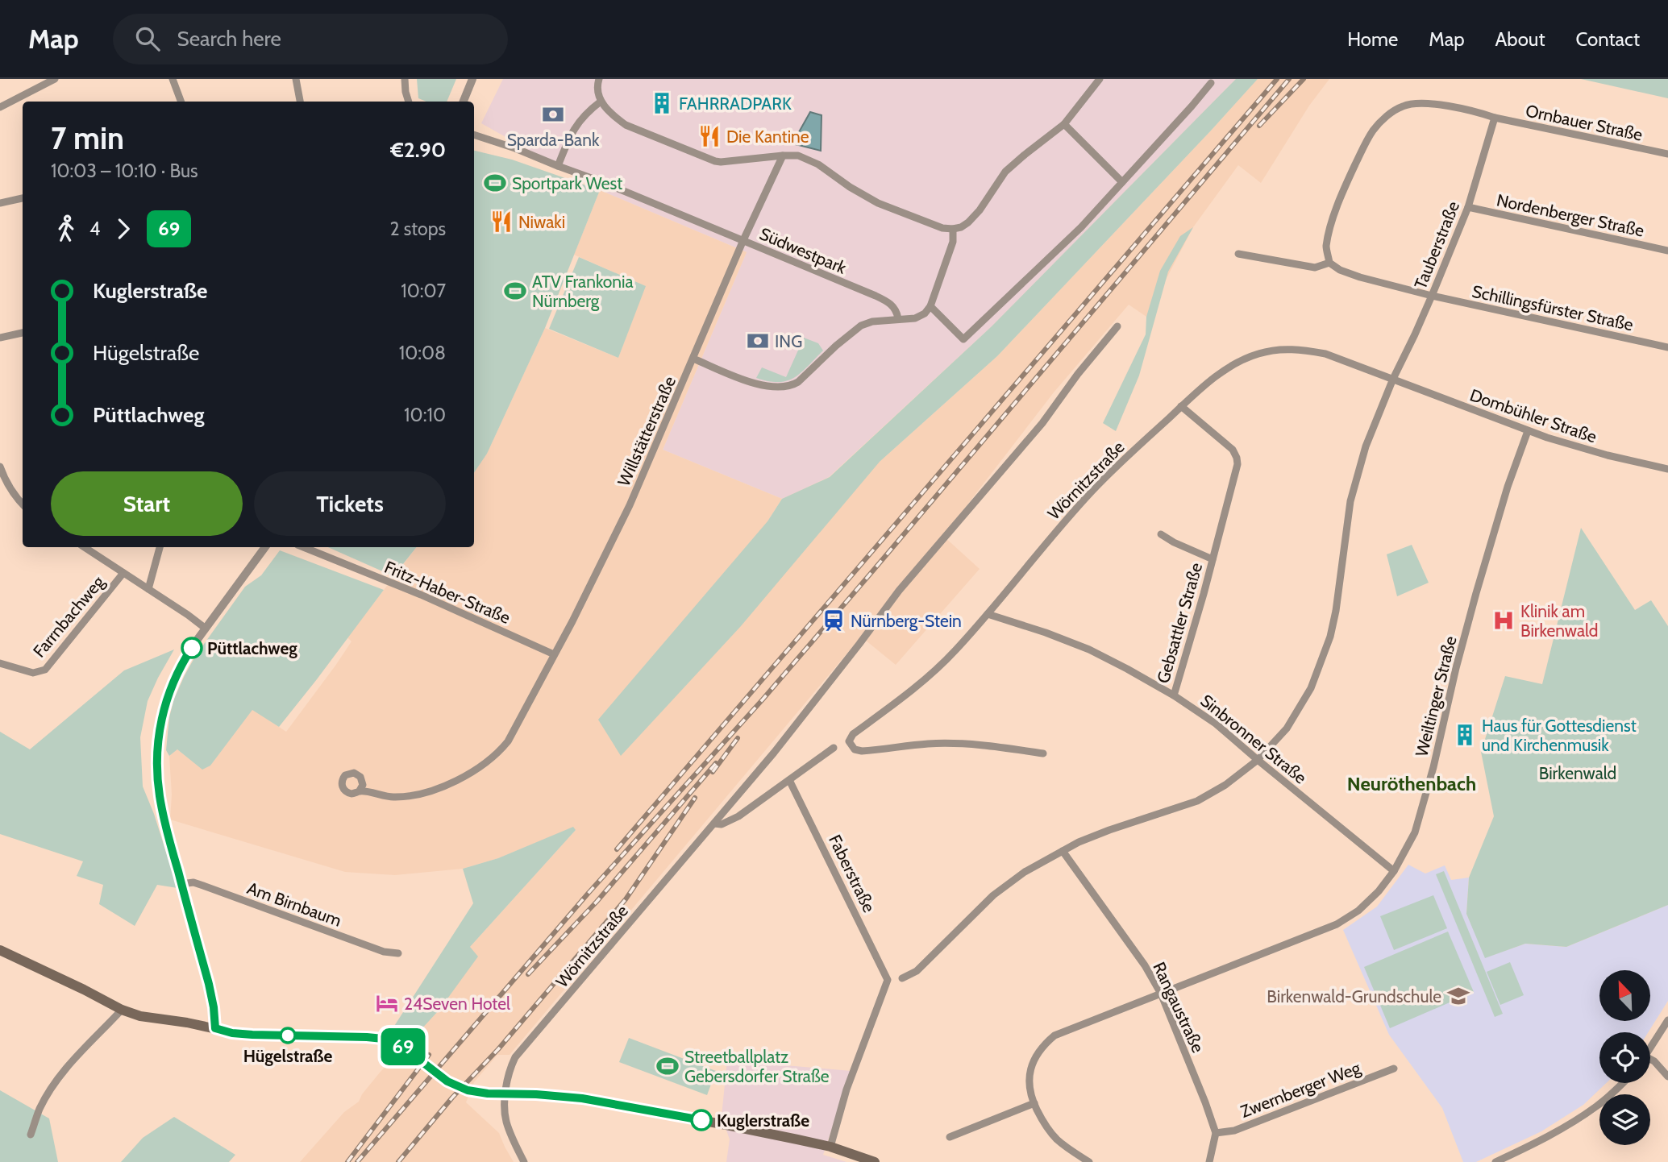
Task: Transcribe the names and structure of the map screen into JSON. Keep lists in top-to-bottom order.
{
  "streets": {
    "street": [
      "Ornbauer Straße",
      "Nordenberger Straße",
      "Tauberstraße",
      "Südwestpark",
      "Schillingsfürster Straße",
      "Dombühler Straße",
      "Willstätterstraße",
      "Wörnitzstraße",
      "Fritz-Haber-Straße",
      "Farrnbachweg",
      "Gebsattler Straße",
      "Weiltinger Straße",
      "Sinbronner Straße",
      "Faberstraße",
      "Am Birnbaum",
      "Rangaustraße",
      "Zwernberger Weg"
    ]
  },
  "crossings": [
    ["Ornbauer Straße", "Tauberstraße"],
    ["Ornbauer Straße", "Schillingsfürster Straße"],
    ["Nordenberger Straße", "Tauberstraße"],
    ["Tauberstraße", "Schillingsfürster Straße"],
    ["Tauberstraße", "Dombühler Straße"],
    ["Tauberstraße", "Wörnitzstraße"],
    ["Tauberstraße", "Sinbronner Straße"],
    ["Tauberstraße", "Rangaustraße"],
    ["Südwestpark", "Willstätterstraße"],
    ["Dombühler Straße", "Wörnitzstraße"],
    ["Dombühler Straße", "Weiltinger Straße"],
    ["Willstätterstraße", "Fritz-Haber-Straße"],
    ["Wörnitzstraße", "Gebsattler Straße"],
    ["Wörnitzstraße", "Sinbronner Straße"],
    ["Gebsattler Straße", "Sinbronner Straße"],
    ["Weiltinger Straße", "Sinbronner Straße"],
    ["Weiltinger Straße", "Rangaustraße"],
    ["Rangaustraße", "Zwernberger Weg"]
  ],
  "districts": ["Neuröthenbach"],
  "parks": ["Birkenwald"],
  "places": {
    "building": ["FAHRRADPARK", "Haus für Gottesdienst und Kirchenmusik"],
    "bank": ["Sparda-Bank", "ING"],
    "restaurant": ["Die Kantine", "Niwaki"],
    "sports": ["Sportpark West", "ATV Frankonia Nürnberg", "Streetballplatz Gebersdorfer Straße"],
    "station": ["Nürnberg-Stein"],
    "hospital": ["Klinik am Birkenwald"],
    "other": ["Püttlachweg", "Hügelstraße", "Kuglerstraße"],
    "school or university": ["Birkenwald-Grundschule"],
    "hotel": ["24Seven Hotel"]
  },
  "lines": ["bus line 69"],
  "north": "top left",
  "page": {
    "header": "Map",
    "search": "Search here",
    "nav": [
      "Home",
      "Map",
      "About",
      "Contact"
    ],
    "on_map": "69",
    "heading": ["7 min", "10:03 – 10:10 · Bus", "€2.90"],
    "legs": ["4", "69", "2 stops"],
    "list": [
      {
        "name": "Kuglerstraße",
        "value": "10:07"
      },
      {
        "name": "Hügelstraße",
        "value": "10:08"
      },
      {
        "name": "Püttlachweg",
        "value": "10:10"
      }
    ],
    "buttons": ["Start", "Tickets"]
  }
}
